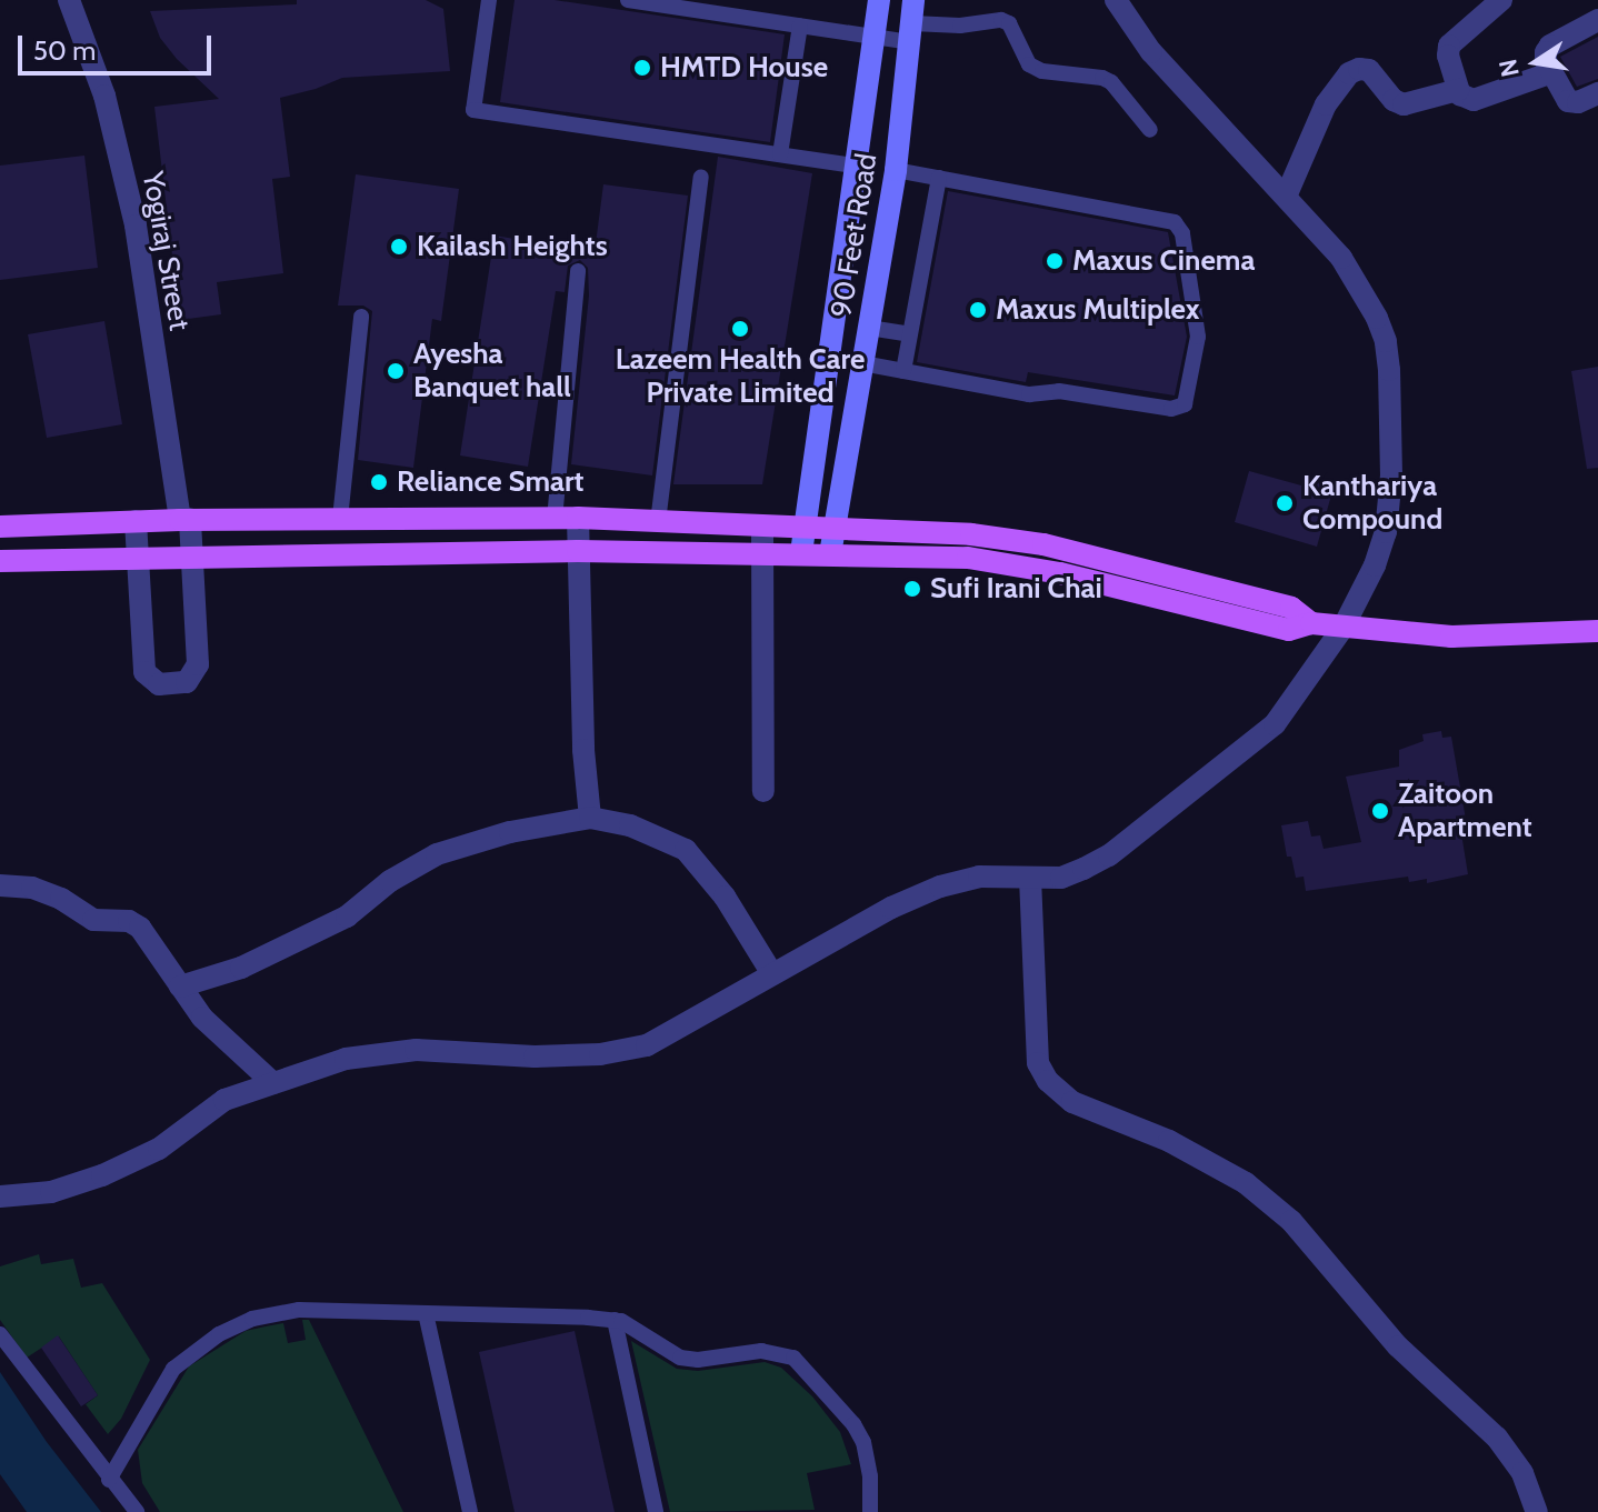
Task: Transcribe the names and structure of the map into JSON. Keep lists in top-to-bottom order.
{
  "streets": {
    "street": ["90 Feet Road", "Yogiraj Street"]
  },
  "places": [
    "HMTD House",
    "Kailash Heights",
    "Maxus Cinema",
    "Maxus Multiplex",
    "Lazeem Health Care Private Limited",
    "Ayesha Banquet hall",
    "Reliance Smart",
    "Kanthariya Compound",
    "Sufi Irani Chai",
    "Zaitoon Apartment"
  ],
  "scale_bar": "50 m",
  "north": "left"
}
